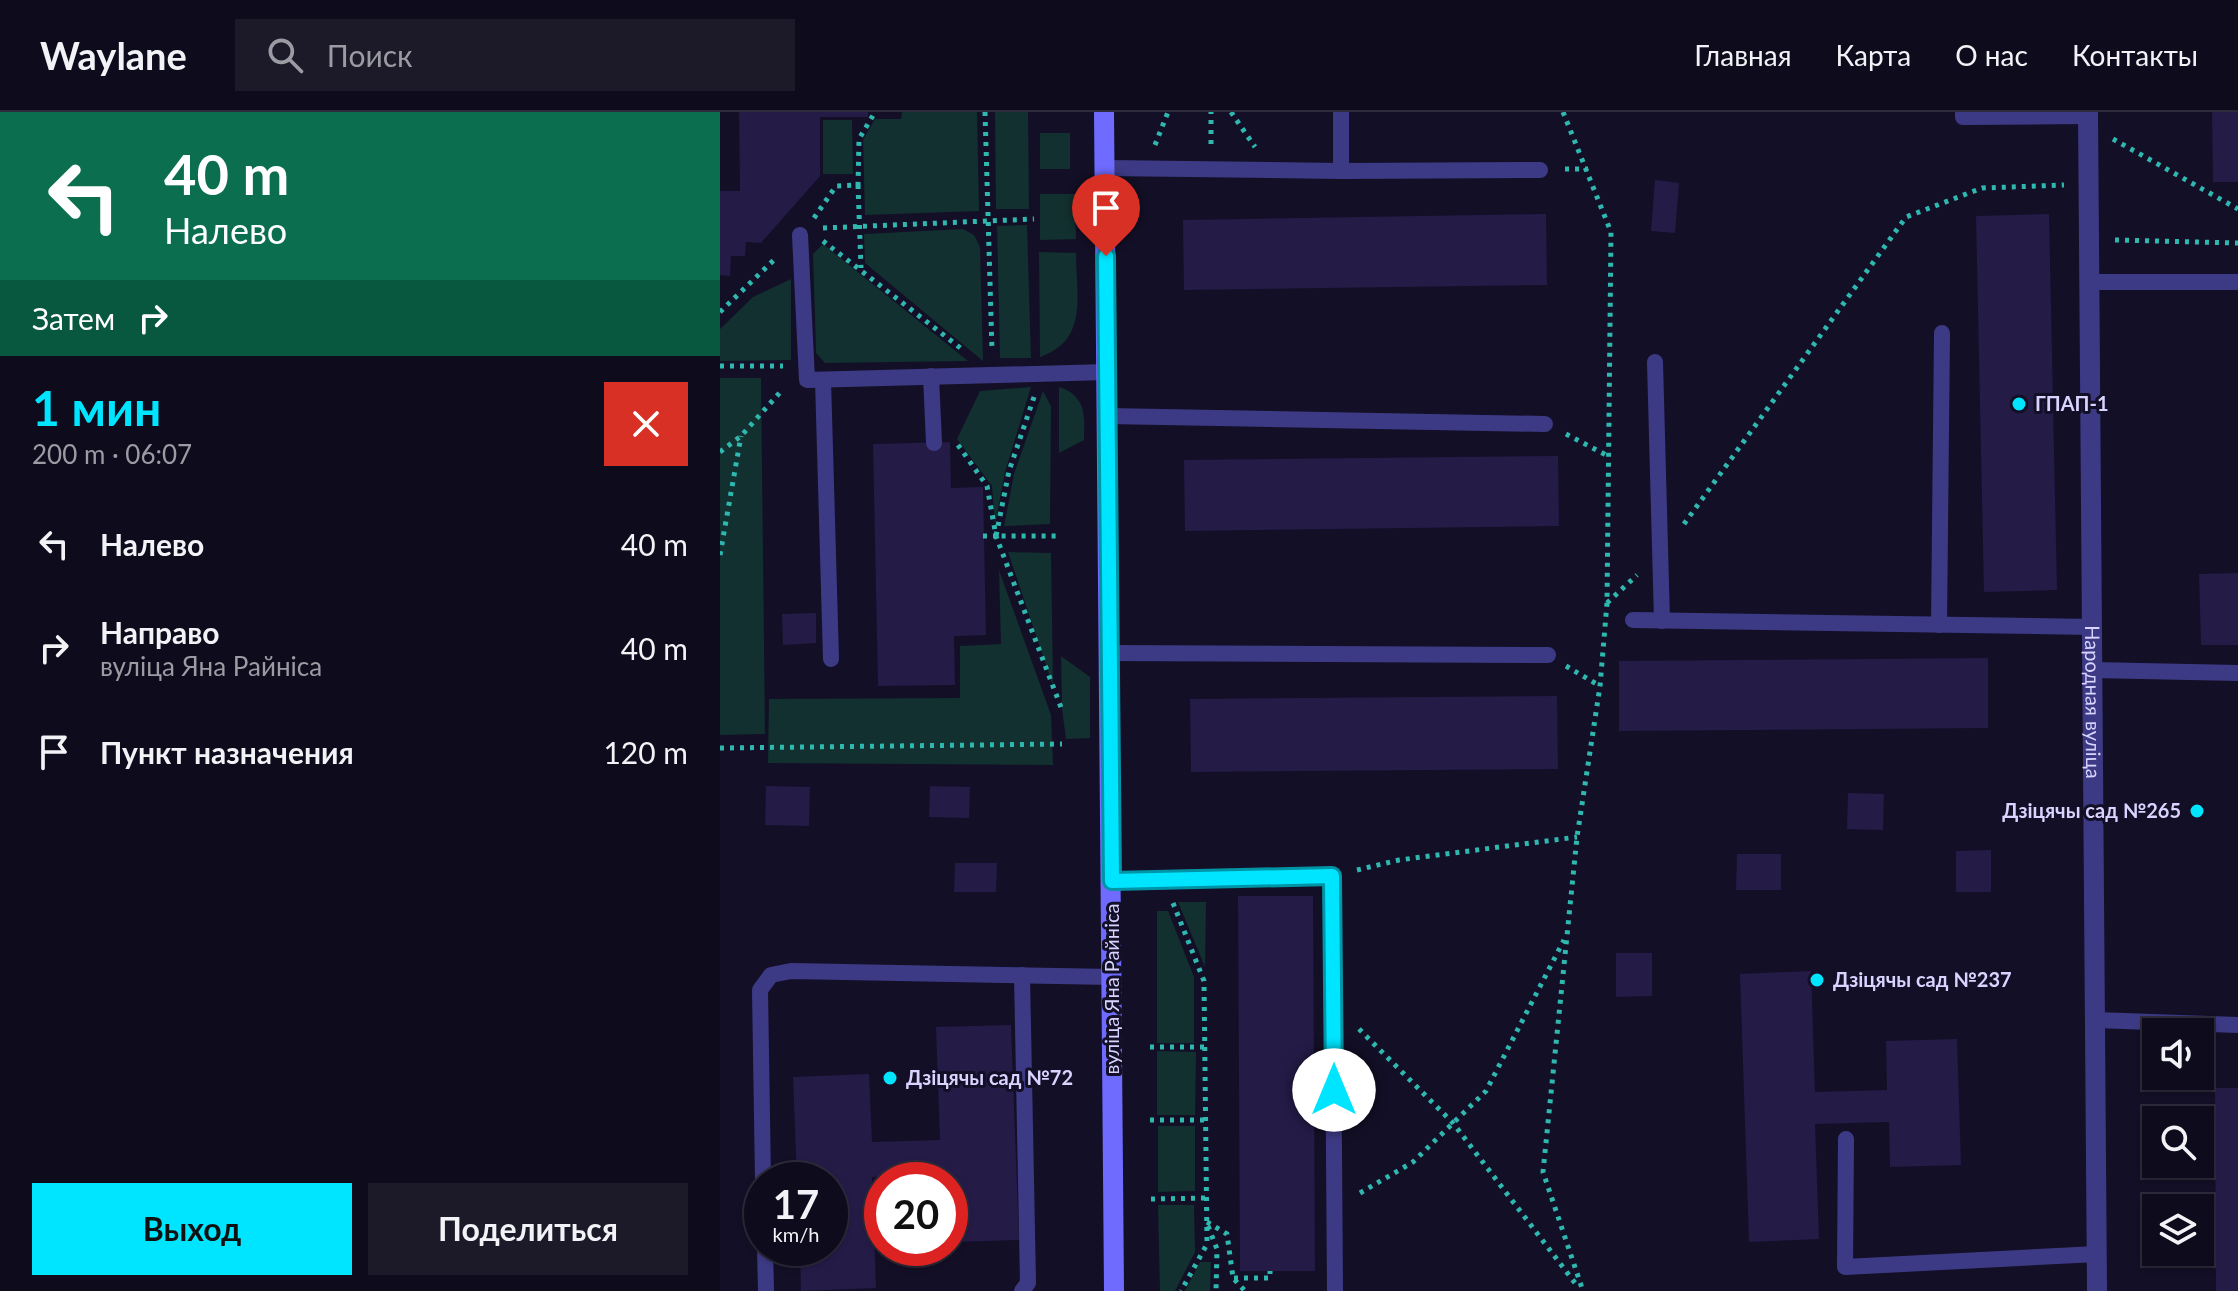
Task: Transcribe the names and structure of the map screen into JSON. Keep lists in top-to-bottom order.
{
  "streets": {
    "street": ["Народная вуліца", "вуліца Яна Райніса"]
  },
  "places": [
    "ГПАП-1",
    "Дзіцячы сад №265",
    "Дзіцячы сад №237",
    "Дзіцячы сад №72"
  ],
  "page": {
    "header": "Waylane",
    "search": "Поиск",
    "nav": [
      "Главная",
      "Карта",
      "О нас",
      "Контакты"
    ],
    "turn": ["40 m", "Налево"],
    "then": "Затем",
    "heading": ["1 мин", "200 m · 06:07"],
    "list": [
      {
        "name": "Налево",
        "value": "40 m"
      },
      {
        "name": "Направо",
        "note": "вуліца Яна Райніса",
        "value": "40 m"
      },
      {
        "name": "Пункт назначения",
        "value": "120 m"
      }
    ],
    "speed": "17 km/h",
    "limit": "20",
    "buttons": ["Выход", "Поделиться"]
  }
}
